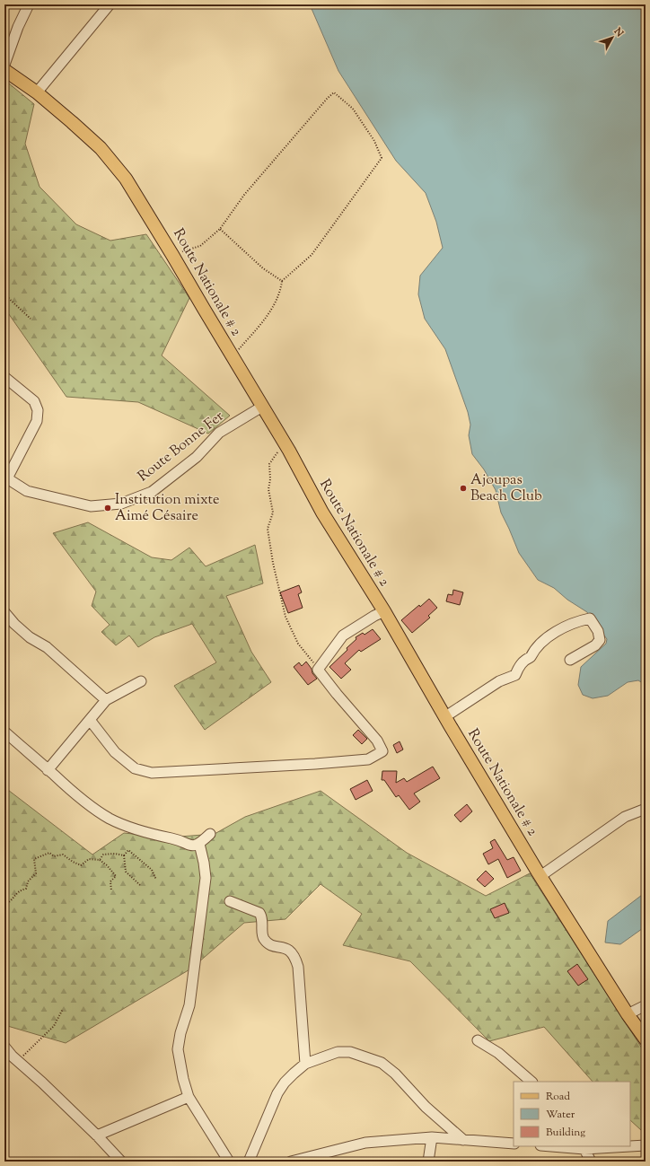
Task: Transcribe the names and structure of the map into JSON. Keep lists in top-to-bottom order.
{
  "streets": {
    "main road": ["Route Nationale # 2"],
    "street": ["Route Bonne Fer"]
  },
  "crossings": [
    ["Route Nationale # 2", "Route Bonne Fer"]
  ],
  "places": ["Ajoupas Beach Club", "Institution mixte Aimé Césaire"],
  "legend": ["Road", "Water", "Building"],
  "north": "top right"
}
